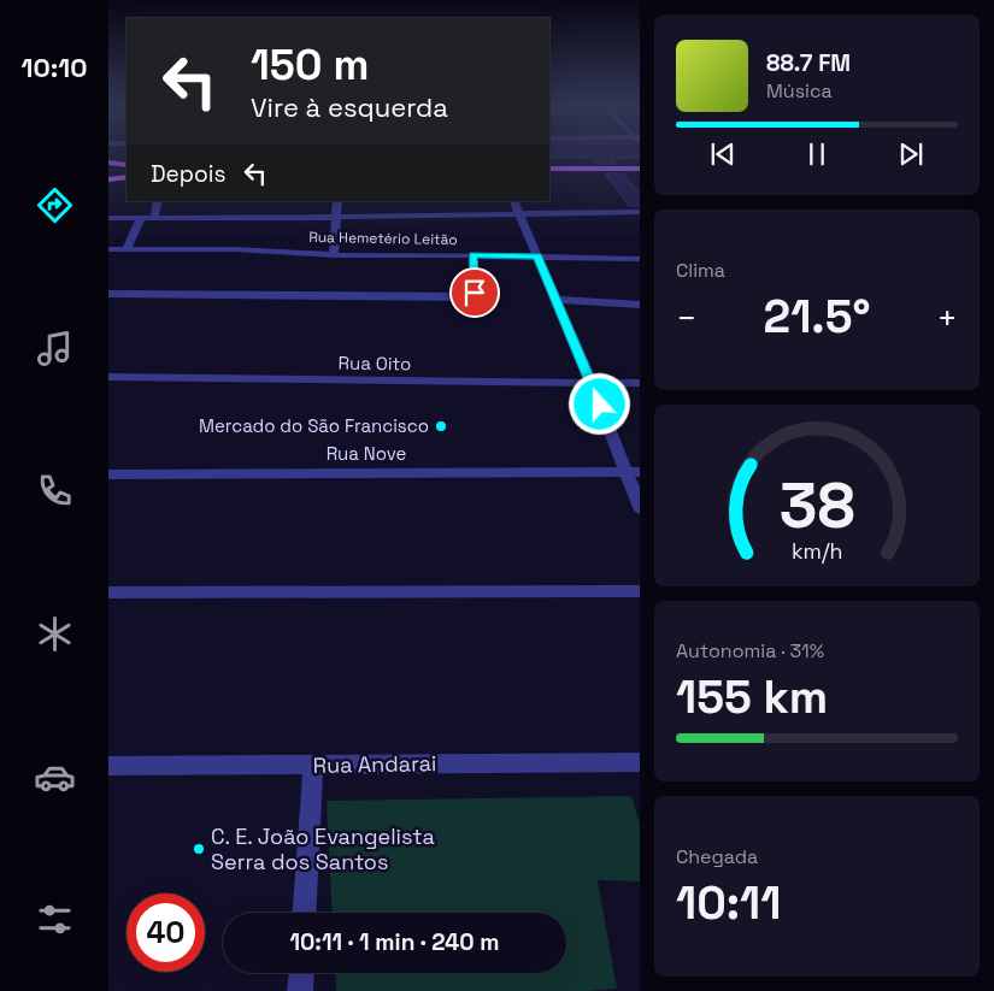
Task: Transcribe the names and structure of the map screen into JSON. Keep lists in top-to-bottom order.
{
  "streets": {
    "street": [
      "Rua Hemetério Leitão",
      "Rua Oito",
      "Rua Nove",
      "Rua Andarai"
    ]
  },
  "places": ["Mercado do São Francisco", "C. E. João Evangelista Serra dos Santos"],
  "page": {
    "tabs": "10:10",
    "turn": ["150 m", "Vire à esquerda"],
    "song": ["88.7 FM", "Música"],
    "then": "Depois",
    "tile": [
      "Clima",
      ["Autonomia · 31%", "155 km"],
      ["Chegada", "10:11"]
    ],
    "heat": ["−", "21.5°", "+"],
    "limit": "40",
    "trip": "10:11 · 1 min · 240 m",
    "gauge": ["38", "km/h"]
  }
}
